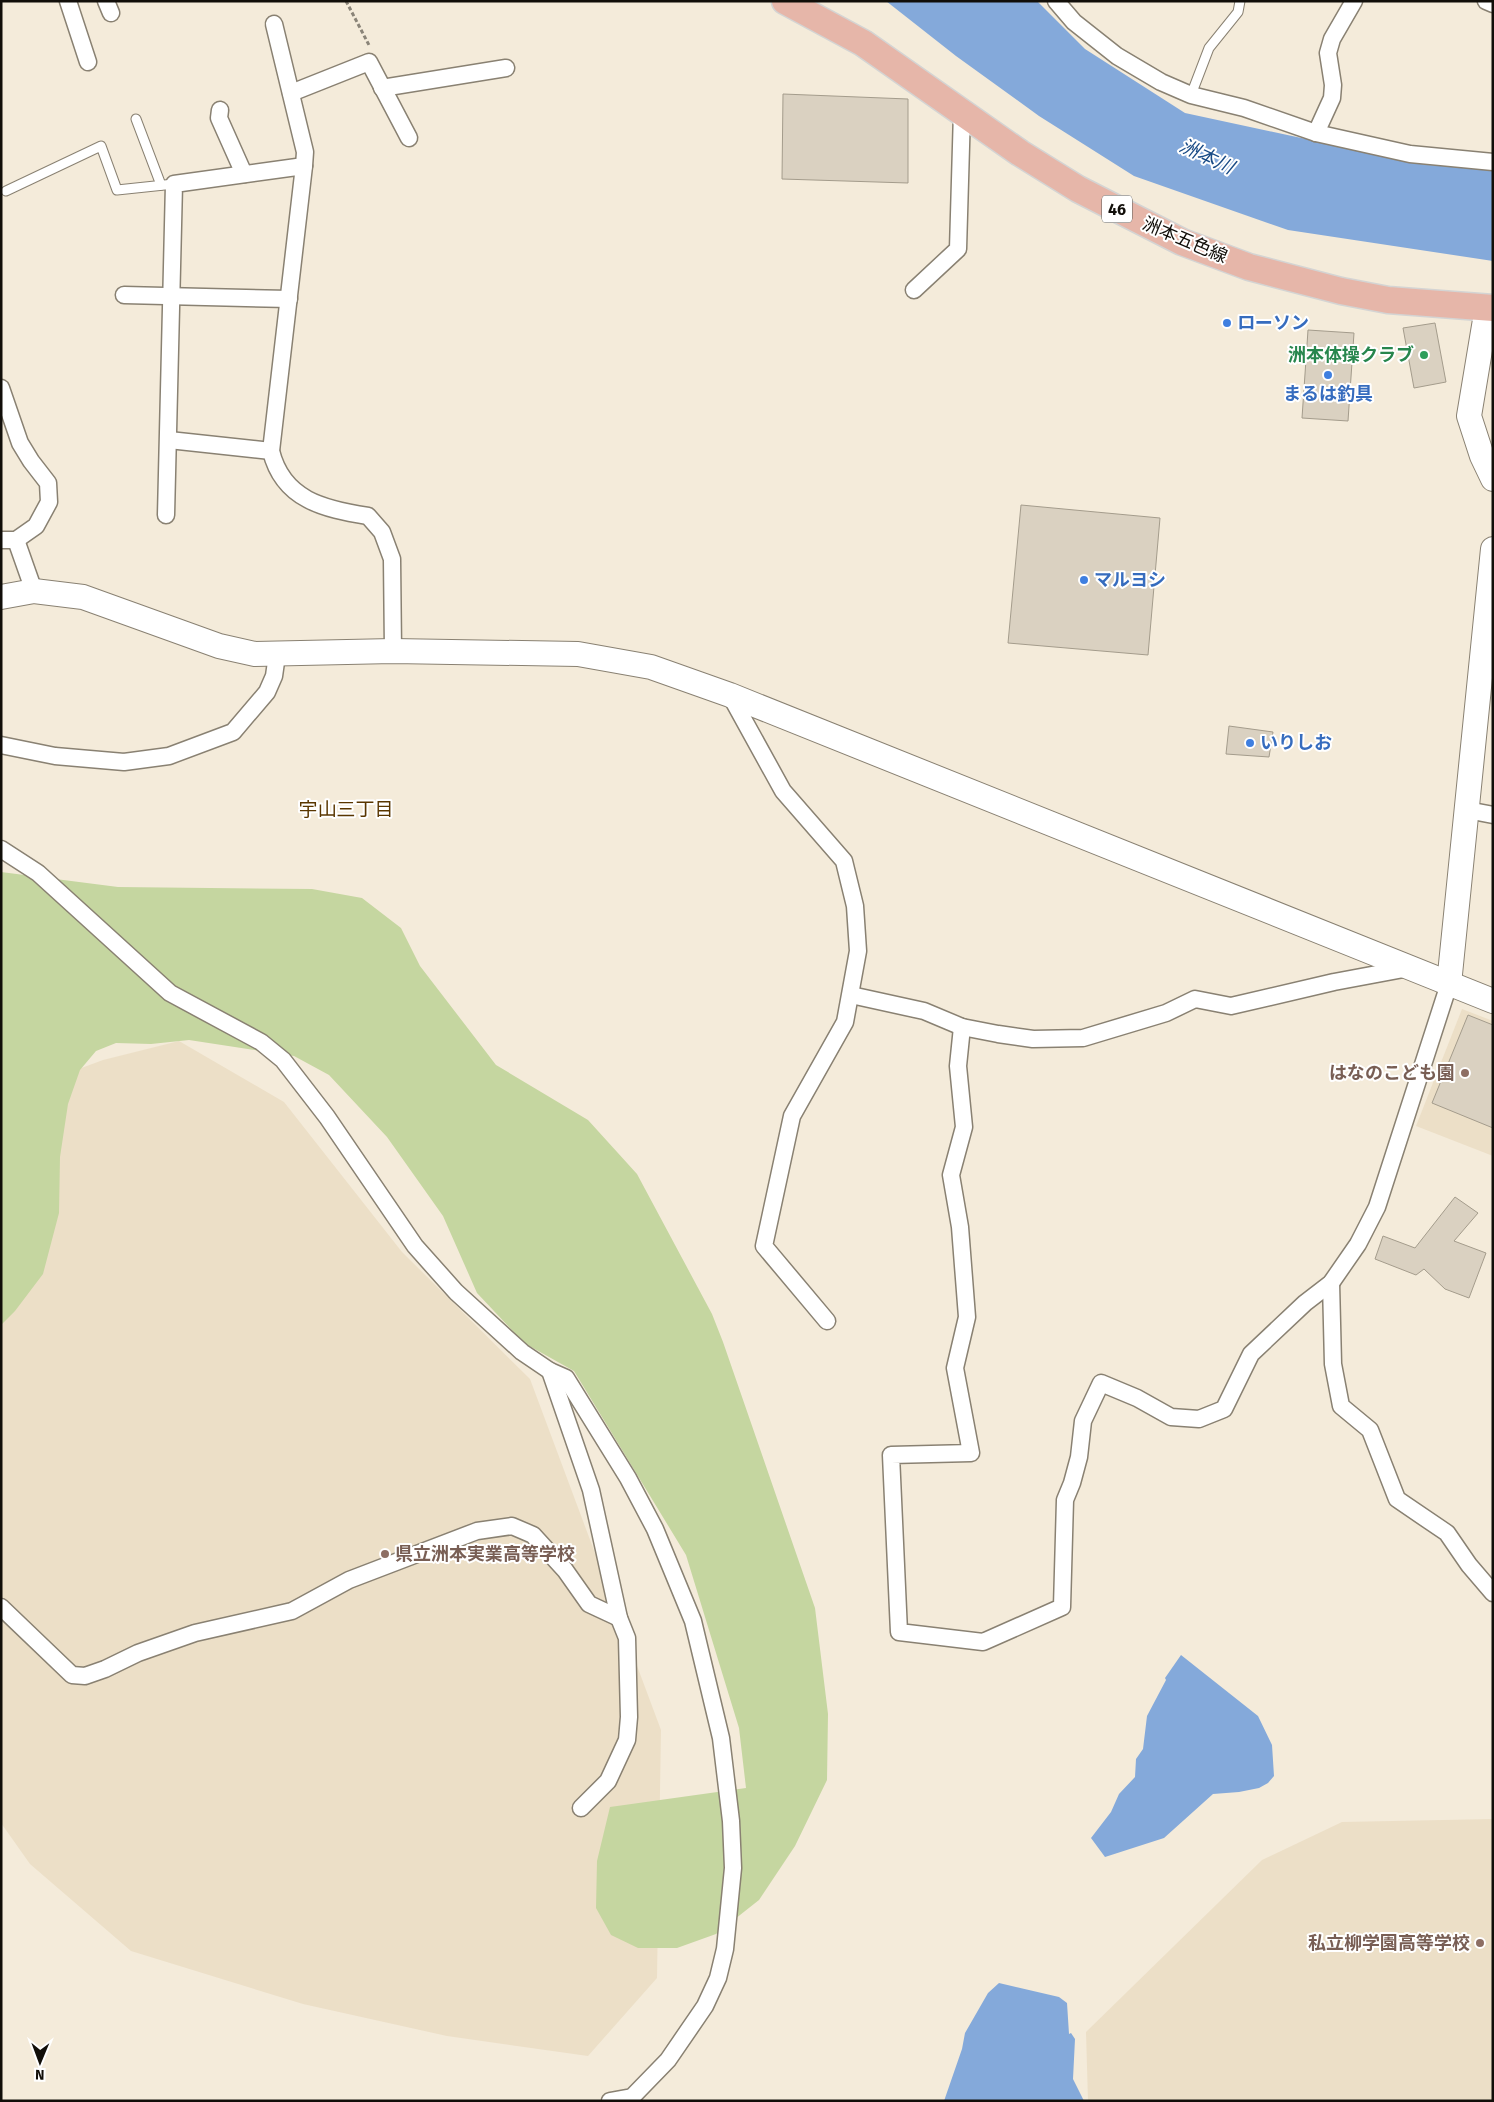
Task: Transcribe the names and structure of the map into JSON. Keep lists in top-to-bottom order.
{
  "streets": {
    "main road": ["46", "洲本五色線"]
  },
  "districts": ["宇山三丁目"],
  "water": ["洲本川"],
  "places": [
    "ローソン",
    "洲本体操クラブ",
    "まるは釣具",
    "マルヨシ",
    "いりしお",
    "はなのこども園",
    "県立洲本実業高等学校",
    "私立柳学園高等学校"
  ],
  "north": "bottom"
}
